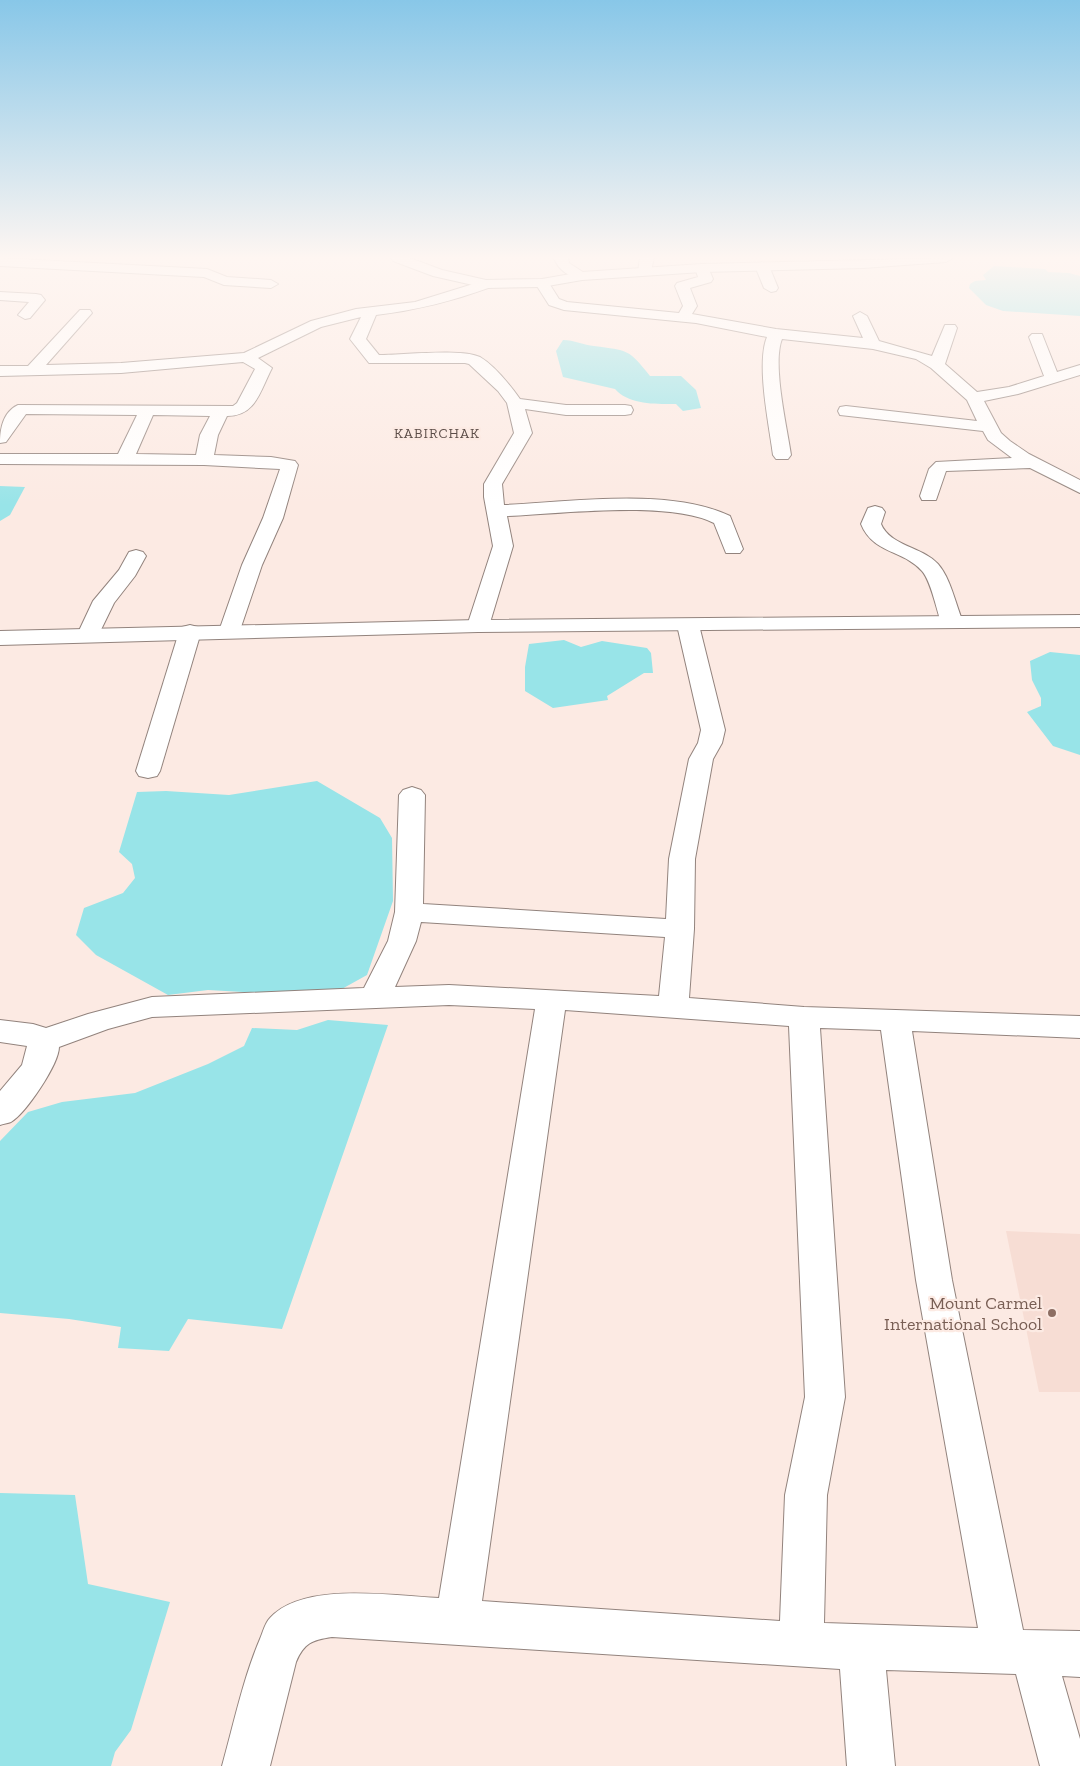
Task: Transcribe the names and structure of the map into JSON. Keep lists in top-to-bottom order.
{
  "districts": ["KABIRCHAK"],
  "places": ["Mount Carmel International School"]
}
